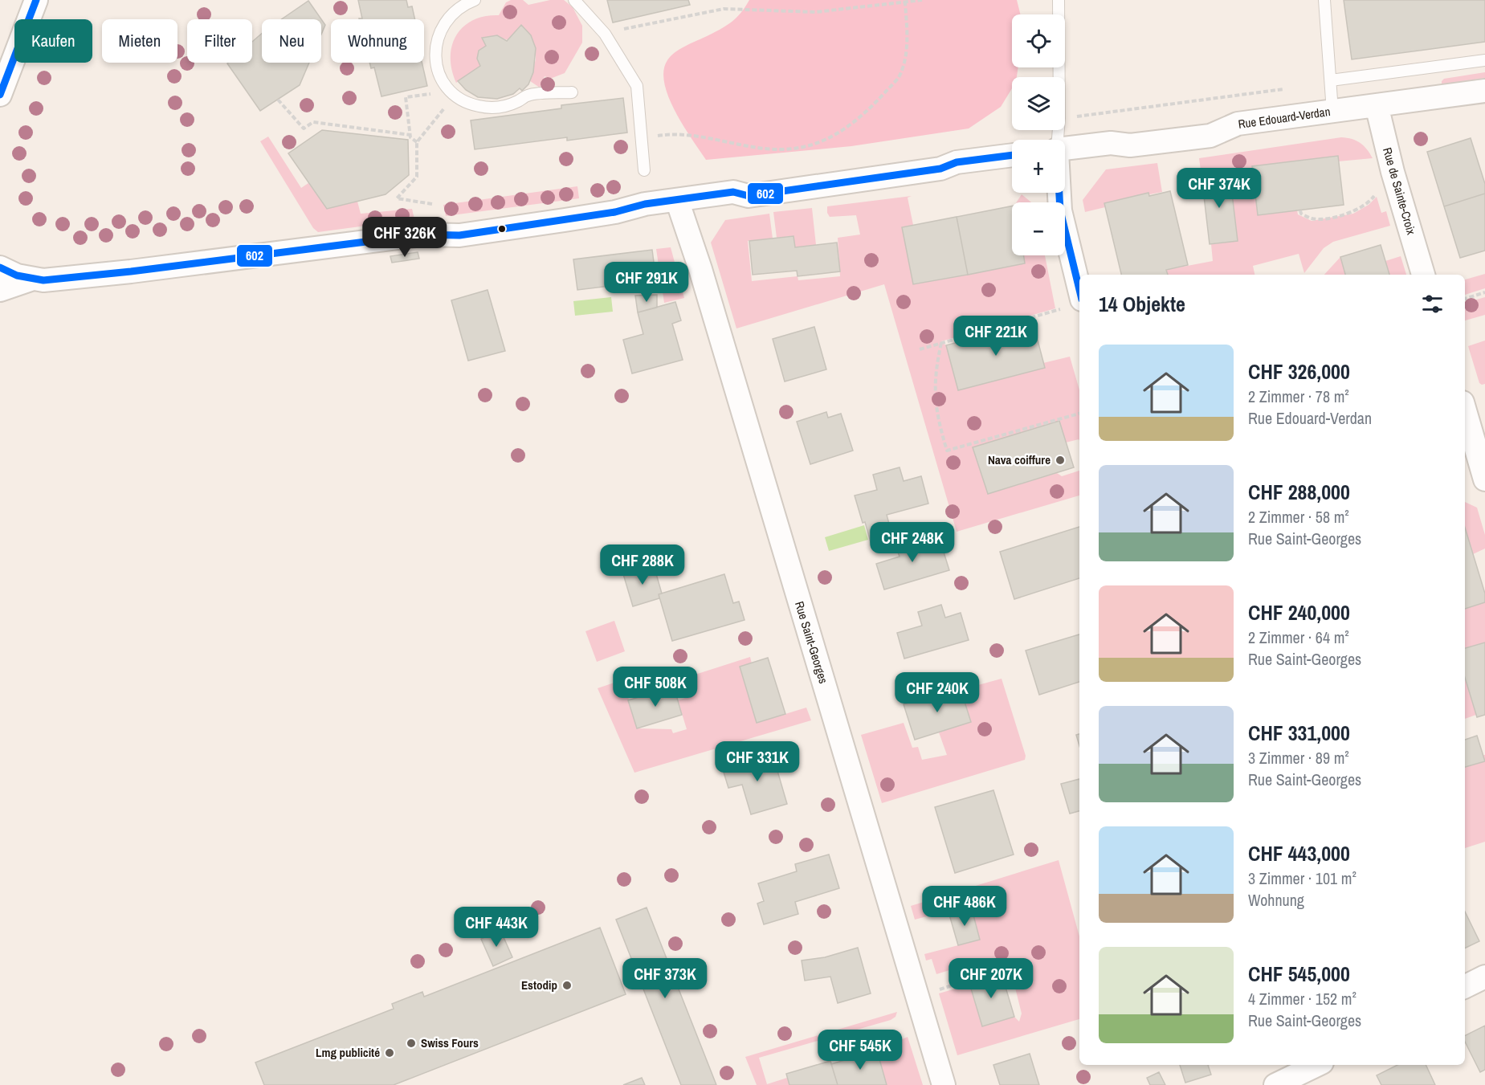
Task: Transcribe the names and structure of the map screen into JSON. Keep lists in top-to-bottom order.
{
  "streets": {
    "street": ["Rue Edouard-Verdan", "Rue de Sainte-Croix", "Rue Saint-Georges"]
  },
  "crossings": [
    ["Rue Edouard-Verdan", "Rue de Sainte-Croix"]
  ],
  "places": [
    "Nava coiffure",
    "Estodip",
    "Swiss Fours",
    "Lmg publicité"
  ],
  "lines": ["transit line 602"],
  "page": {
    "map_buttons": ["+", "−"],
    "chip": [
      "Kaufen",
      "Mieten",
      "Filter",
      "Neu",
      "Wohnung"
    ],
    "price": [
      "CHF 374K",
      "CHF 326K",
      "CHF 291K",
      "CHF 221K",
      "CHF 248K",
      "CHF 288K",
      "CHF 508K",
      "CHF 240K",
      "CHF 331K",
      "CHF 486K",
      "CHF 443K",
      "CHF 373K",
      "CHF 207K",
      "CHF 545K"
    ],
    "heading": "14 Objekte",
    "list": [
      {
        "name": "CHF 326,000",
        "note": "2 Zimmer · 78 m² · Rue Edouard-Verdan"
      },
      {
        "name": "CHF 288,000",
        "note": "2 Zimmer · 58 m² · Rue Saint-Georges"
      },
      {
        "name": "CHF 240,000",
        "note": "2 Zimmer · 64 m² · Rue Saint-Georges"
      },
      {
        "name": "CHF 331,000",
        "note": "3 Zimmer · 89 m² · Rue Saint-Georges"
      },
      {
        "name": "CHF 443,000",
        "note": "3 Zimmer · 101 m² · Wohnung"
      },
      {
        "name": "CHF 545,000",
        "note": "4 Zimmer · 152 m² · Rue Saint-Georges"
      }
    ]
  }
}
